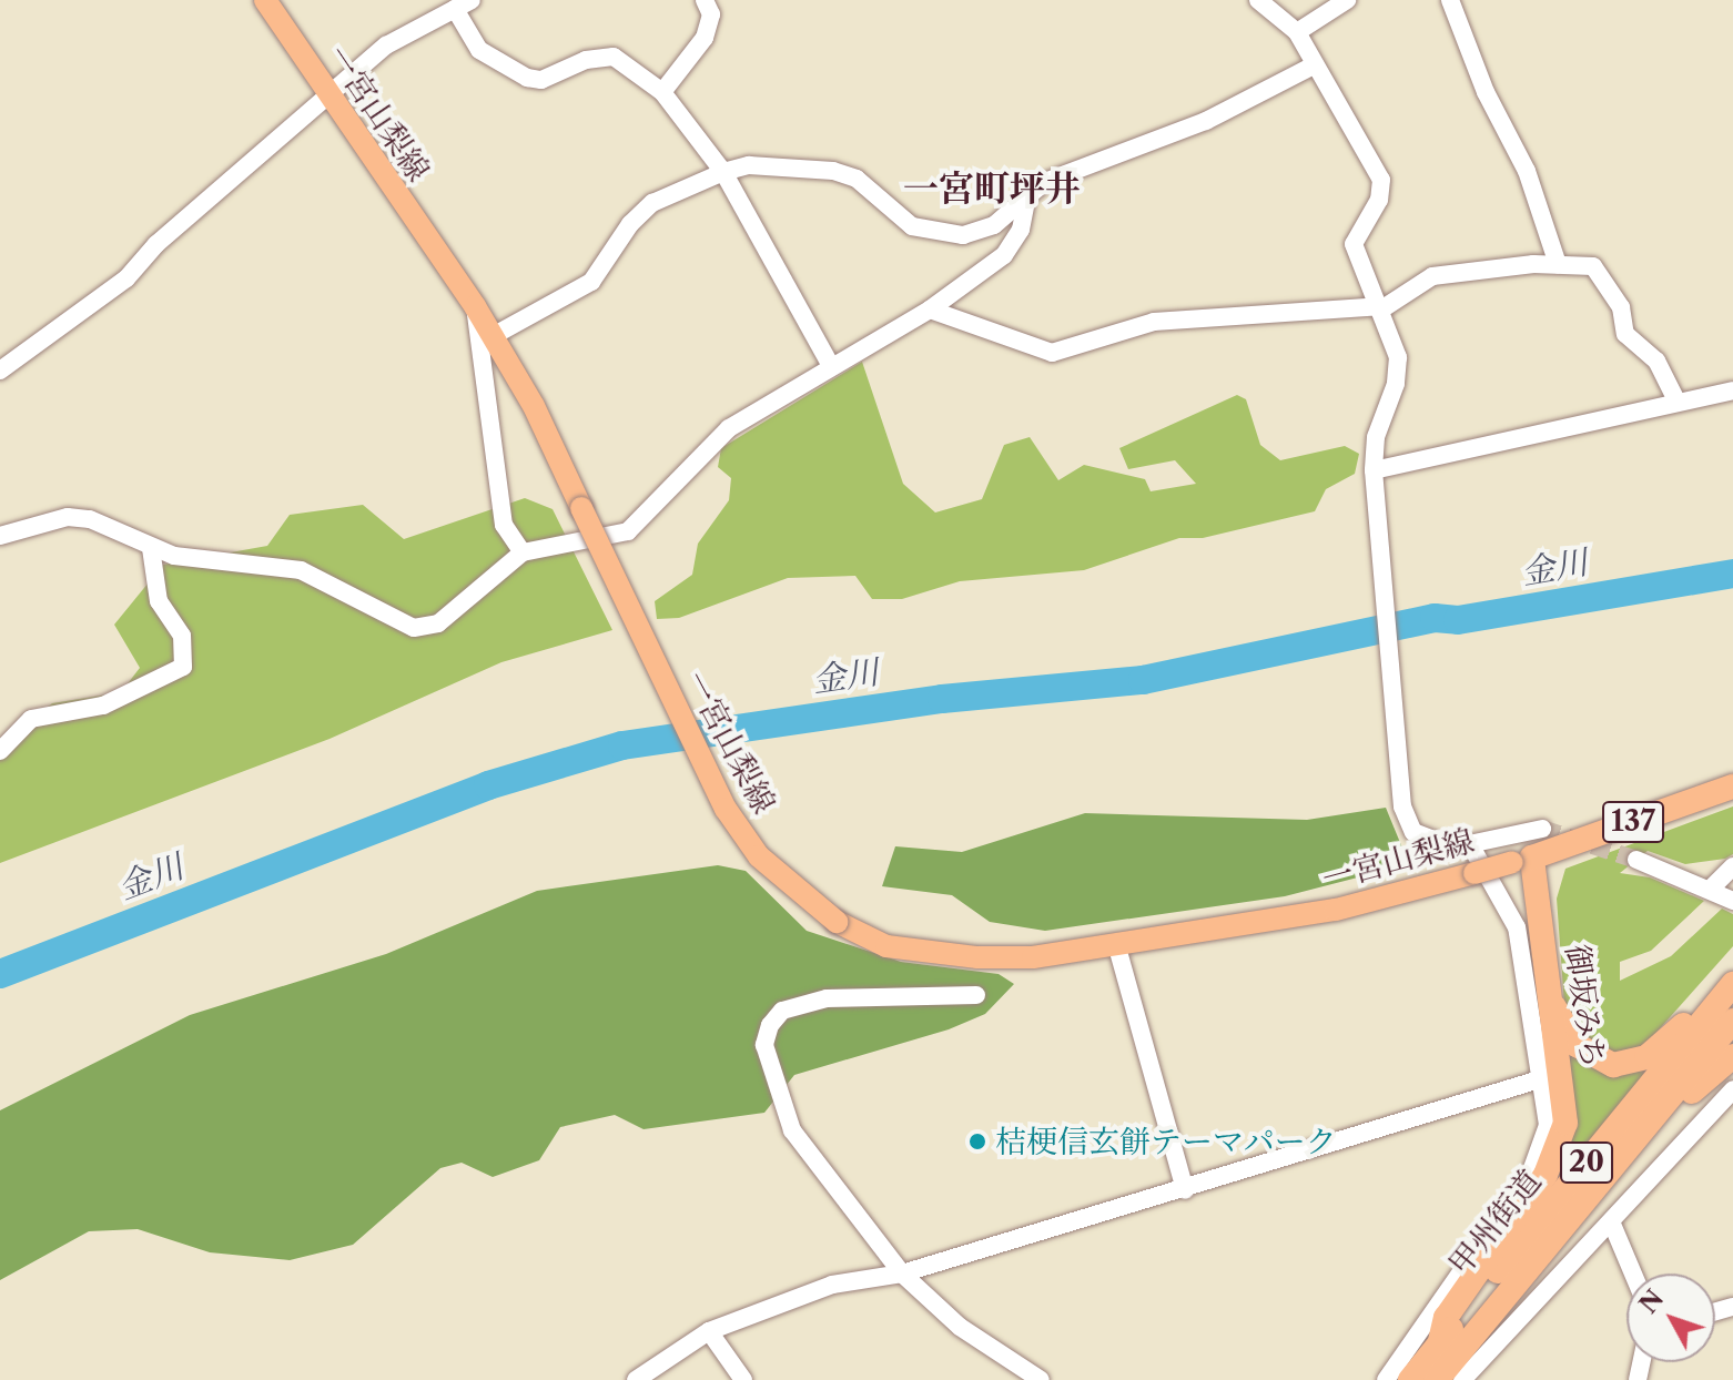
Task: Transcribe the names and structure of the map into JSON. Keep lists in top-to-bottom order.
{
  "streets": {
    "highway": [
      "137",
      "御坂みち",
      "20",
      "甲州街道"
    ],
    "main road": ["一宮山梨線"]
  },
  "crossings": [
    ["一宮山梨線", "137"],
    ["一宮山梨線", "御坂みち"],
    ["137", "御坂みち"],
    ["御坂みち", "甲州街道"]
  ],
  "districts": ["一宮町坪井"],
  "water": ["金川"],
  "places": ["桔梗信玄餅テーマパーク"],
  "north": "top left"
}
